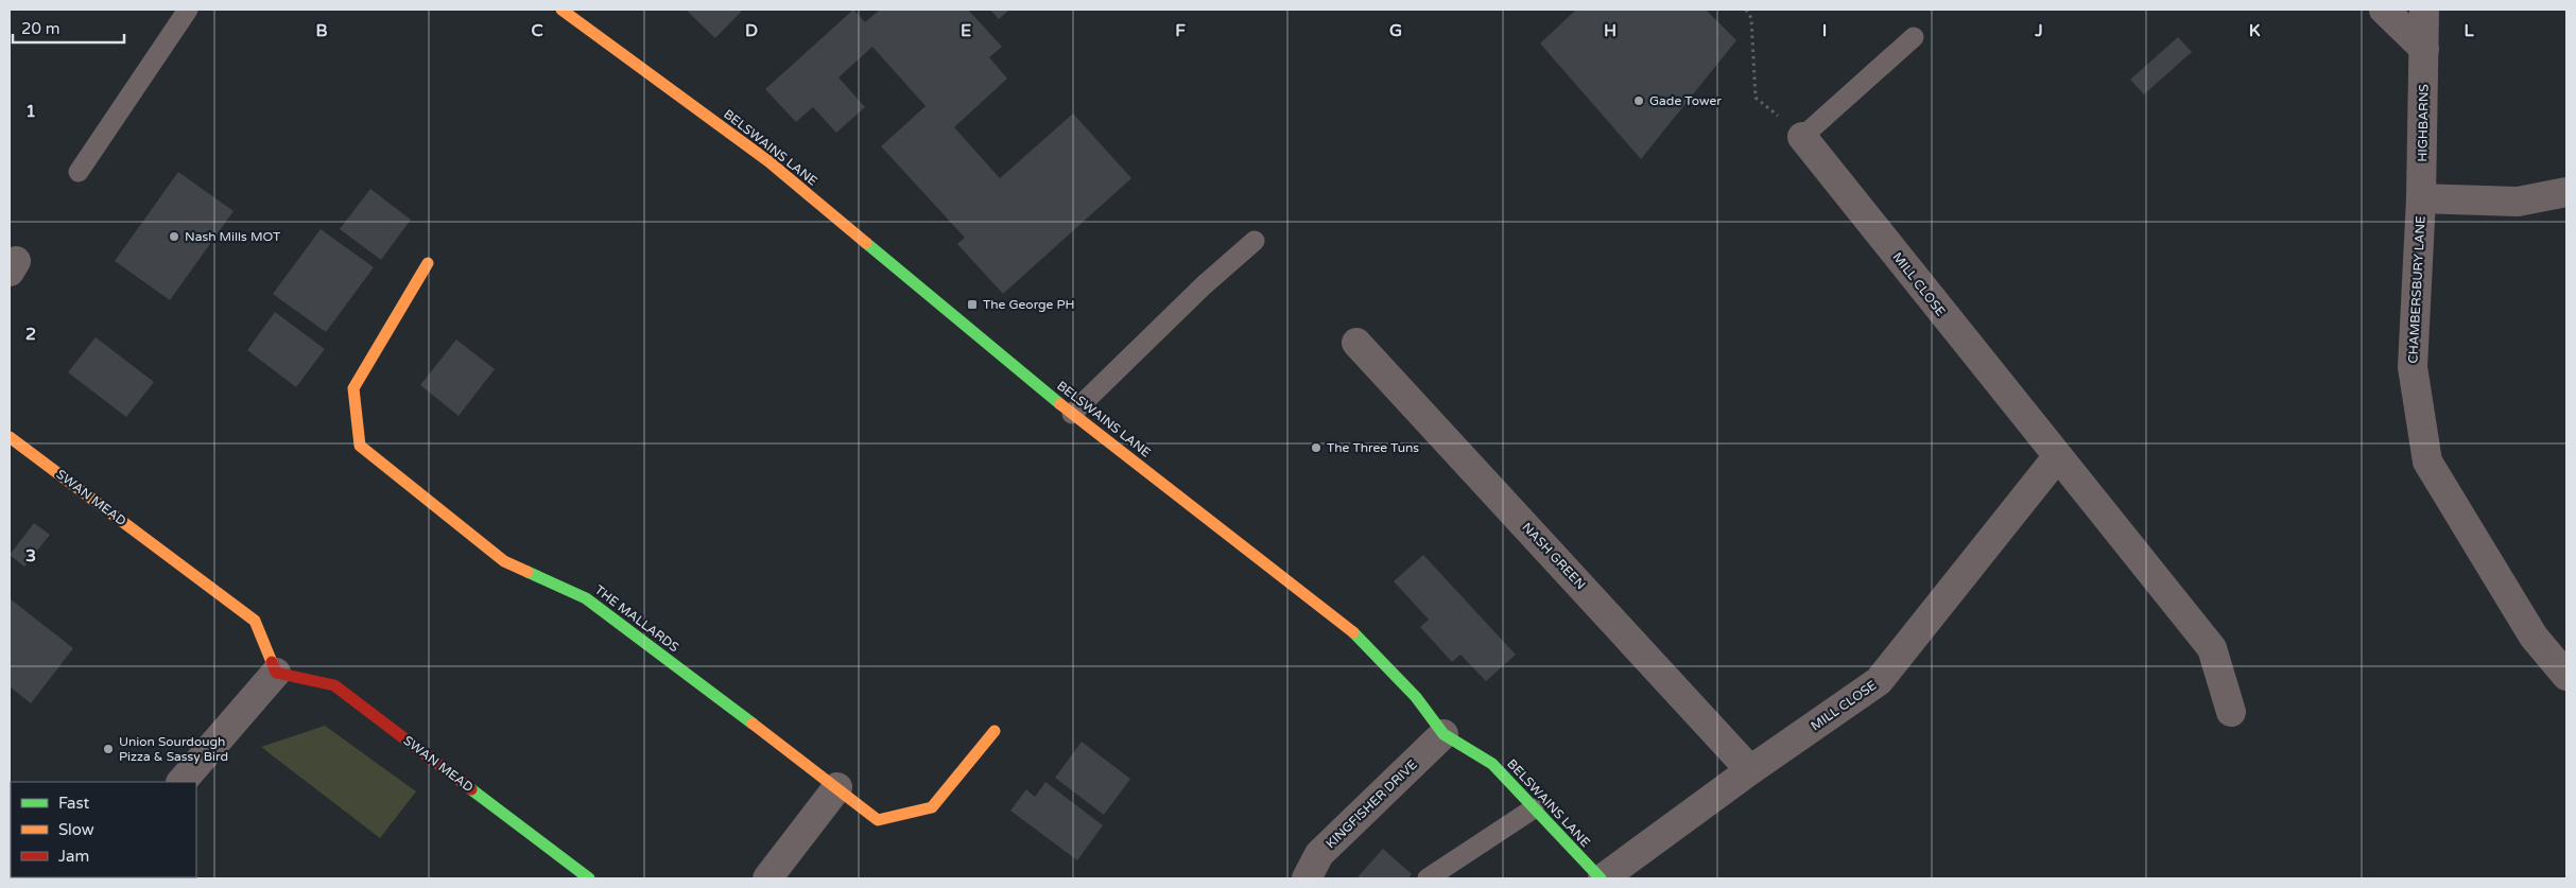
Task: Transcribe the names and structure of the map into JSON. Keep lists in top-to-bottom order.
{
  "streets": {
    "street": [
      "HIGHBARNS",
      "BELSWAINS LANE",
      "MILL CLOSE",
      "CHAMBERSBURY LANE",
      "SWAN MEAD",
      "NASH GREEN",
      "THE MALLARDS",
      "KINGFISHER DRIVE"
    ]
  },
  "crossings": [
    ["HIGHBARNS", "CHAMBERSBURY LANE"],
    ["BELSWAINS LANE", "MILL CLOSE"],
    ["BELSWAINS LANE", "KINGFISHER DRIVE"],
    ["MILL CLOSE", "NASH GREEN"]
  ],
  "places": {
    "other": [
      "Gade Tower",
      "Nash Mills MOT",
      "The Three Tuns",
      "Union Sourdough Pizza & Sassy Bird"
    ],
    "transit": ["The George PH"]
  },
  "legend": ["Fast", "Slow", "Jam"],
  "scale_bar": "20 m",
  "grid": {
    "columns": [
      "B",
      "C",
      "D",
      "E",
      "F",
      "G",
      "H",
      "I",
      "J",
      "K",
      "L"
    ],
    "rows": ["1", "2", "3"]
  }
}
